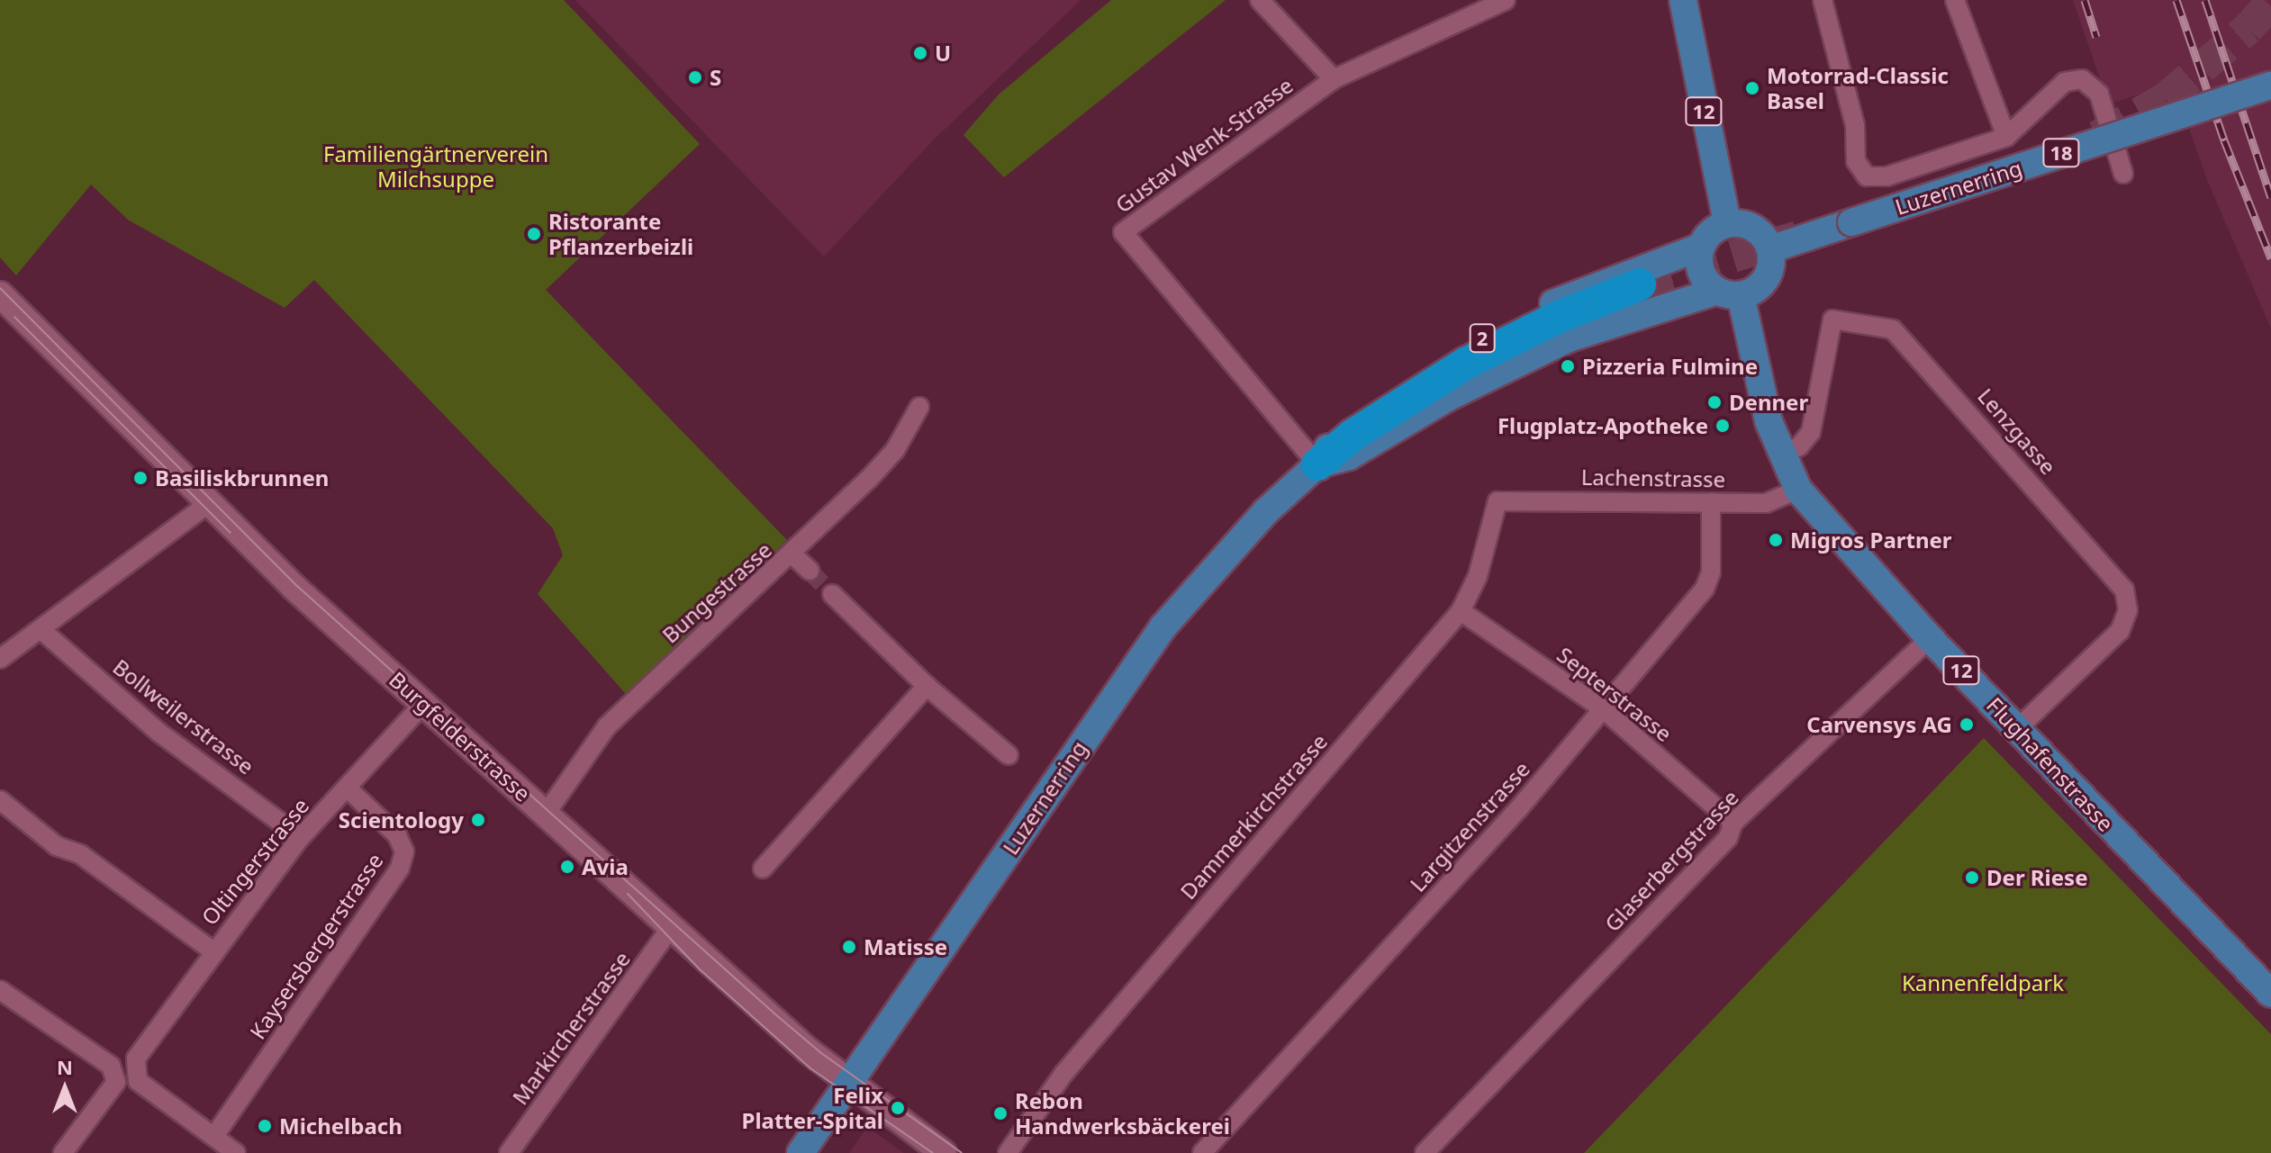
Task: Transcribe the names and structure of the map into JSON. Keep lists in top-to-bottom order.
{
  "streets": {
    "main road": [
      "12",
      "18",
      "Luzernerring",
      "2",
      "Burgfelderstrasse",
      "Flughafenstrasse"
    ],
    "street": [
      "Gustav Wenk-Strasse",
      "Lenzgasse",
      "Lachenstrasse",
      "Bungestrasse",
      "Septerstrasse",
      "Bollweilerstrasse",
      "Dammerkirchstrasse",
      "Largitzenstrasse",
      "Glaserbergstrasse",
      "Oltingerstrasse",
      "Kaysersbergerstrasse",
      "Markircherstrasse"
    ]
  },
  "crossings": [
    ["12", "Luzernerring"],
    ["12", "Flughafenstrasse"],
    ["Gustav Wenk-Strasse", "Luzernerring"],
    ["Luzernerring", "Burgfelderstrasse"],
    ["Luzernerring", "Flughafenstrasse"],
    ["Lenzgasse", "Flughafenstrasse"],
    ["Lachenstrasse", "Flughafenstrasse"],
    ["Lachenstrasse", "Dammerkirchstrasse"],
    ["Lachenstrasse", "Largitzenstrasse"],
    ["Bungestrasse", "Burgfelderstrasse"],
    ["Septerstrasse", "Dammerkirchstrasse"],
    ["Septerstrasse", "Largitzenstrasse"],
    ["Septerstrasse", "Glaserbergstrasse"],
    ["Bollweilerstrasse", "Oltingerstrasse"],
    ["Burgfelderstrasse", "Oltingerstrasse"],
    ["Burgfelderstrasse", "Markircherstrasse"],
    ["Flughafenstrasse", "Glaserbergstrasse"],
    ["Oltingerstrasse", "Kaysersbergerstrasse"]
  ],
  "parks": ["Familiengärtnerverein Milchsuppe", "Kannenfeldpark"],
  "places": [
    "U",
    "S",
    "Motorrad-Classic Basel",
    "Ristorante Pflanzerbeizli",
    "Pizzeria Fulmine",
    "Denner",
    "Flugplatz-Apotheke",
    "Basiliskbrunnen",
    "Migros Partner",
    "Carvensys AG",
    "Scientology",
    "Avia",
    "Der Riese",
    "Matisse",
    "Felix Platter-Spital",
    "Rebon Handwerksbäckerei",
    "Michelbach"
  ],
  "north": "top"
}
